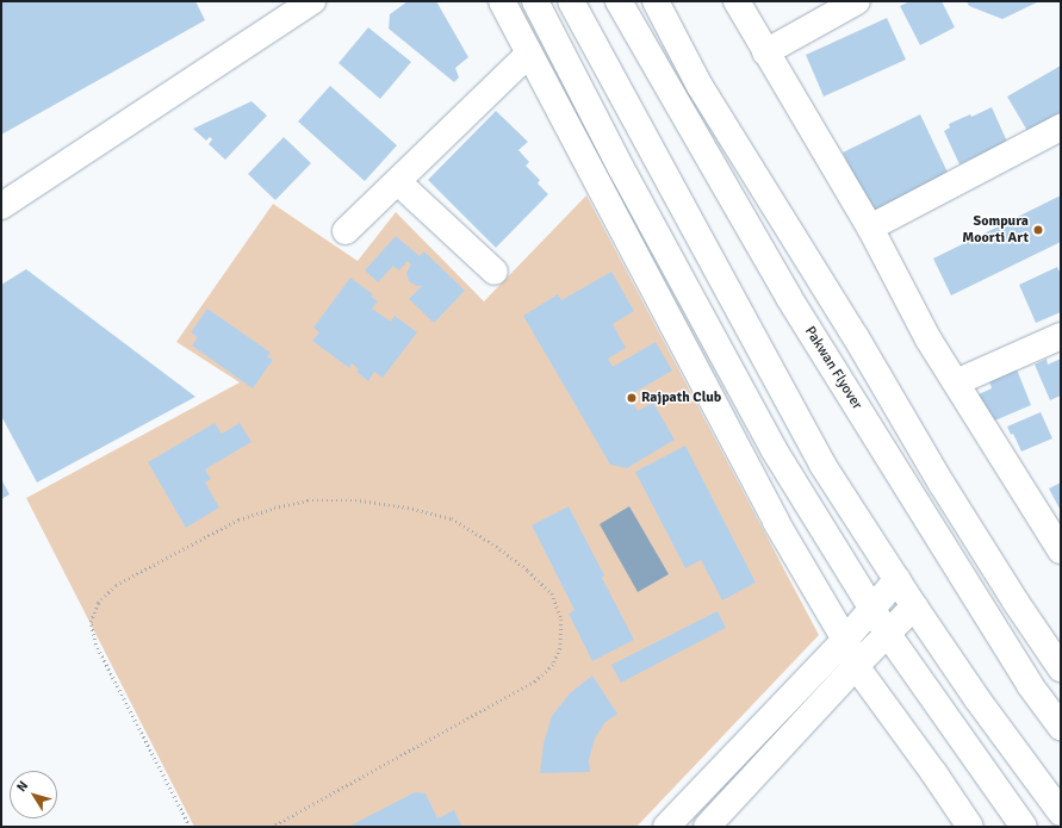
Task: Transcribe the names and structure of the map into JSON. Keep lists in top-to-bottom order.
{
  "streets": {
    "main road": ["Pakwan Flyover"]
  },
  "places": ["Sompura Moorti Art", "Rajpath Club"],
  "north": "top left"
}
